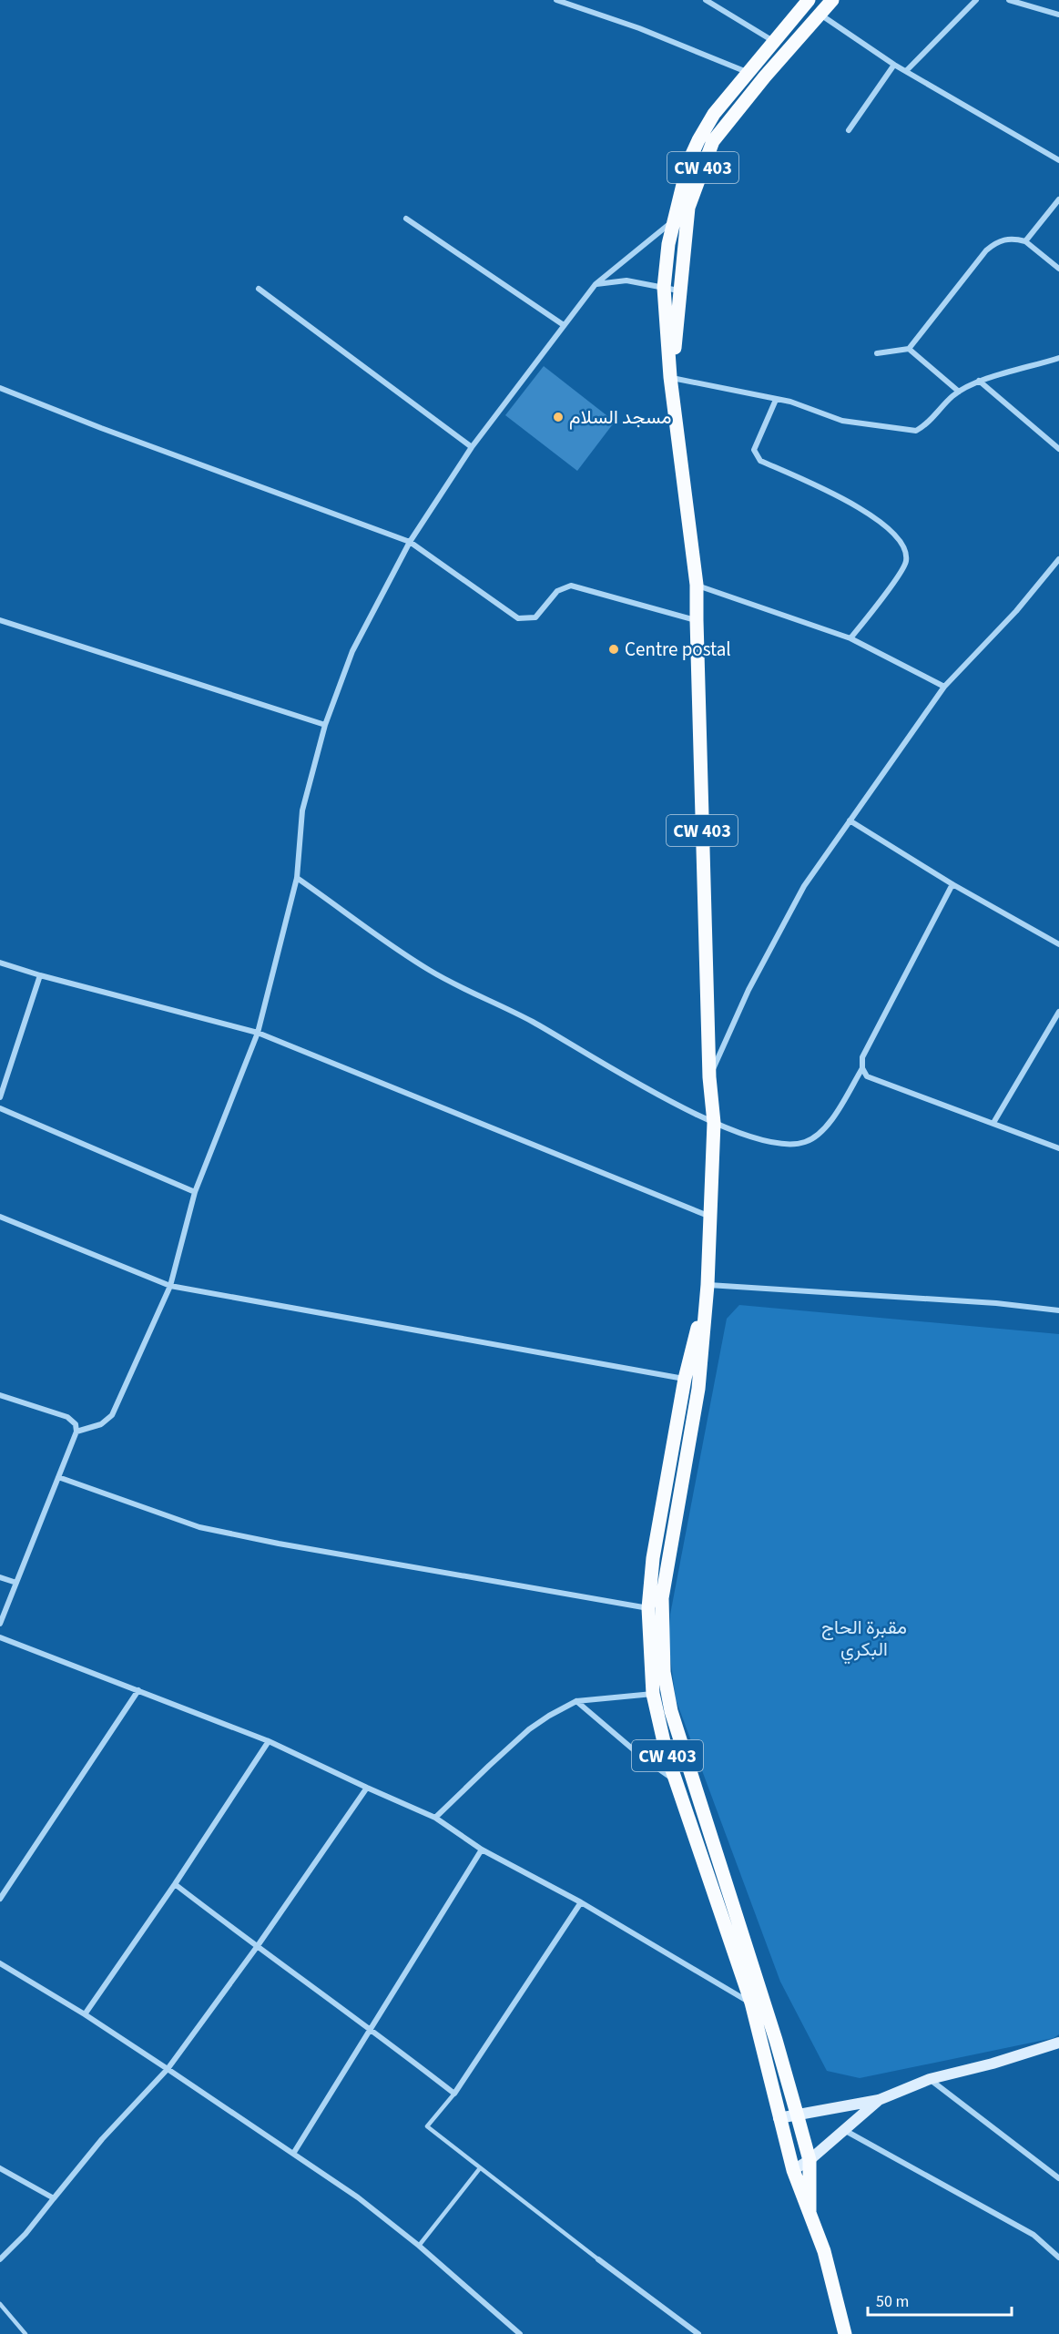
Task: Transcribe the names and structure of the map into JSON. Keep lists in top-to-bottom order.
{
  "streets": {
    "main road": ["CW 403"]
  },
  "parks": ["مقبرة الحاج البكري"],
  "places": ["مسجد السلام", "Centre postal"],
  "scale_bar": "50 m"
}
